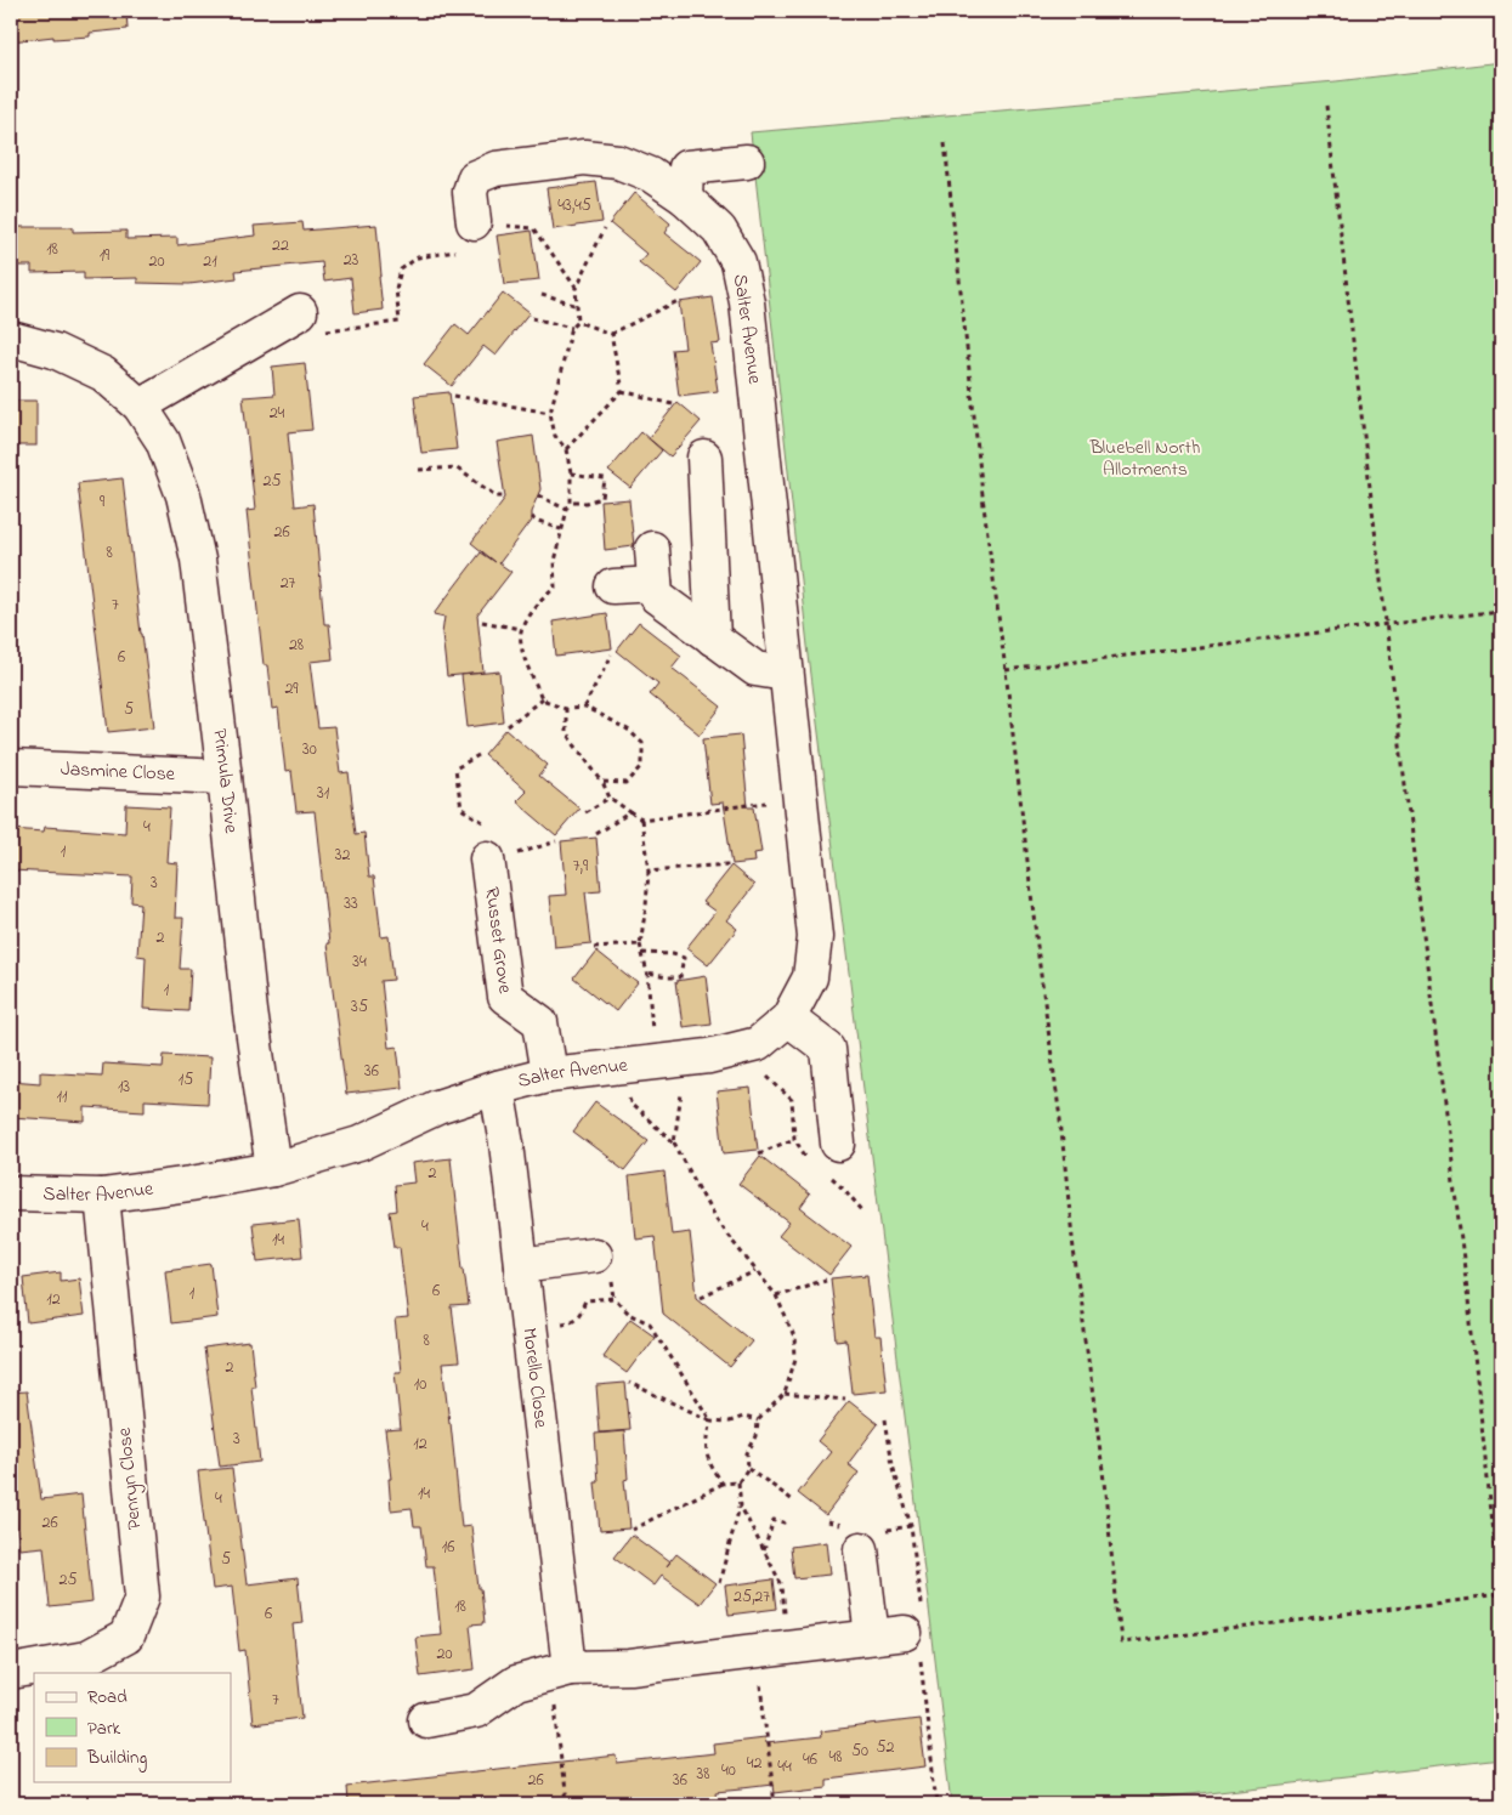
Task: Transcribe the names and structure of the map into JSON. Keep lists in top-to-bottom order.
{
  "streets": {
    "street": [
      "Salter Avenue",
      "Jasmine Close",
      "Primula Drive",
      "Russet Grove",
      "Morello Close",
      "Penryn Close"
    ]
  },
  "crossings": [
    ["Salter Avenue", "Primula Drive"],
    ["Salter Avenue", "Russet Grove"],
    ["Salter Avenue", "Morello Close"],
    ["Salter Avenue", "Penryn Close"],
    ["Jasmine Close", "Primula Drive"]
  ],
  "parks": ["Bluebell North Allotments"],
  "house_numbers": [
    "43,45",
    "22",
    "18",
    "19",
    "23",
    "20",
    "21",
    "24",
    "25",
    "9",
    "26",
    "8",
    "27",
    "7",
    "28",
    "6",
    "29",
    "5",
    "30",
    "31",
    "4",
    "1",
    "32",
    "7,9",
    "3",
    "33",
    "2",
    "34",
    "1",
    "35",
    "36",
    "15",
    "13",
    "11",
    "2",
    "4",
    "14",
    "6",
    "1",
    "12",
    "8",
    "2",
    "10",
    "3",
    "12",
    "14",
    "4",
    "26",
    "16",
    "5",
    "25",
    "25,27",
    "18",
    "6",
    "20",
    "7",
    "52",
    "50",
    "48",
    "46",
    "42",
    "44",
    "40",
    "38",
    "26",
    "36"
  ],
  "legend": ["Road", "Park", "Building"]
}
